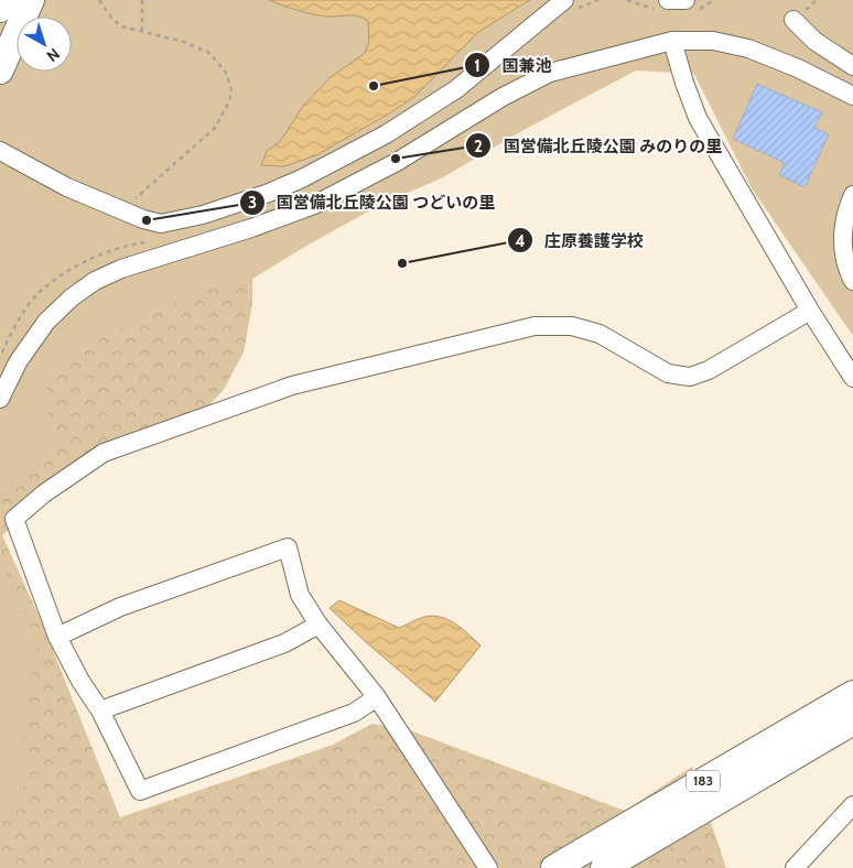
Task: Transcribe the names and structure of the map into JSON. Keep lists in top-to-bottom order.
{
  "streets": {
    "highway": ["183"]
  },
  "places": [
    "国兼池",
    "国営備北丘陵公園 みのりの里",
    "国営備北丘陵公園 つどいの里",
    "庄原養護学校"
  ],
  "north": "bottom right"
}
